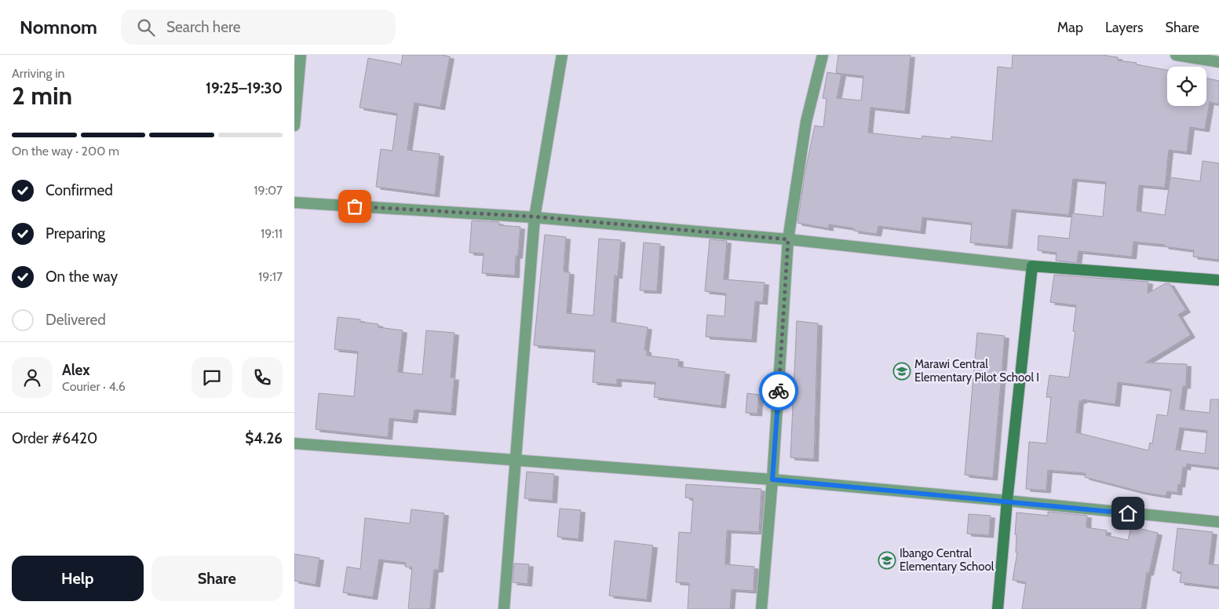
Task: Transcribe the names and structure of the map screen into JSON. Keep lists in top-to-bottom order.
{
  "places": {
    "school or university": ["Marawi Central Elementary Pilot School I", "Ibango Central Elementary School"]
  },
  "page": {
    "header": "Nomnom",
    "search": "Search here",
    "nav": ["Map", "Layers", "Share"],
    "heading": ["2 min", "Arriving in", "19:25–19:30"],
    "panel": [
      "Alex",
      "Courier · 4.6",
      "Order #6420",
      "$4.26"
    ],
    "bar": "On the way · 200 m",
    "list": [
      ["Confirmed", "19:07"],
      ["Preparing", "19:11"],
      ["On the way", "19:17"],
      "Delivered"
    ],
    "buttons": ["Help", "Share"]
  }
}
